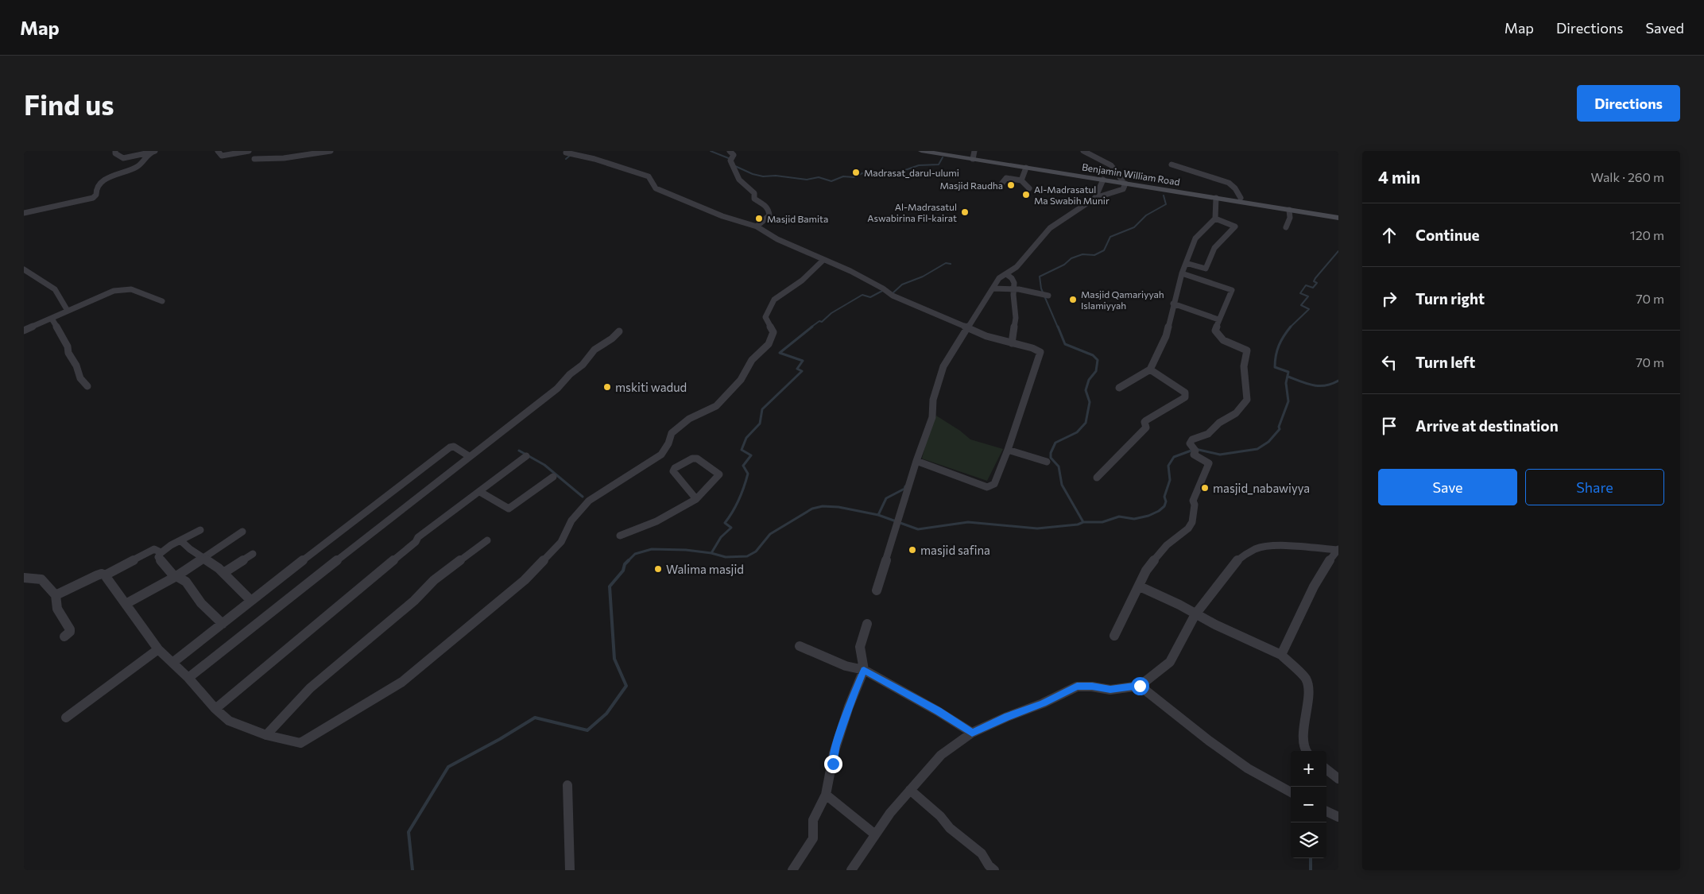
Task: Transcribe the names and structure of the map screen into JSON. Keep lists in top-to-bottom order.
{
  "streets": {
    "main road": ["Benjamin William Road"]
  },
  "places": [
    "Madrasat_darul-ulumi",
    "Masjid Raudha",
    "Al-Madrasatul Ma Swabih Munir",
    "Al-Madrasatul Aswabirina Fil-kairat",
    "Masjid Bamita",
    "Masjid Qamariyyah Islamiyyah",
    "mskiti wadud",
    "masjid_nabawiyya",
    "masjid safina",
    "Walima masjid"
  ],
  "page": {
    "header": "Map",
    "nav": ["Map", "Directions", "Saved"],
    "buttons": [
      "Directions",
      ["Save", "Share"]
    ],
    "title": "Find us",
    "heading": ["4 min", "Walk · 260 m"],
    "list": [
      ["Continue", "120 m"],
      ["Turn right", "70 m"],
      ["Turn left", "70 m"],
      "Arrive at destination"
    ],
    "map_buttons": ["+", "−"]
  }
}
